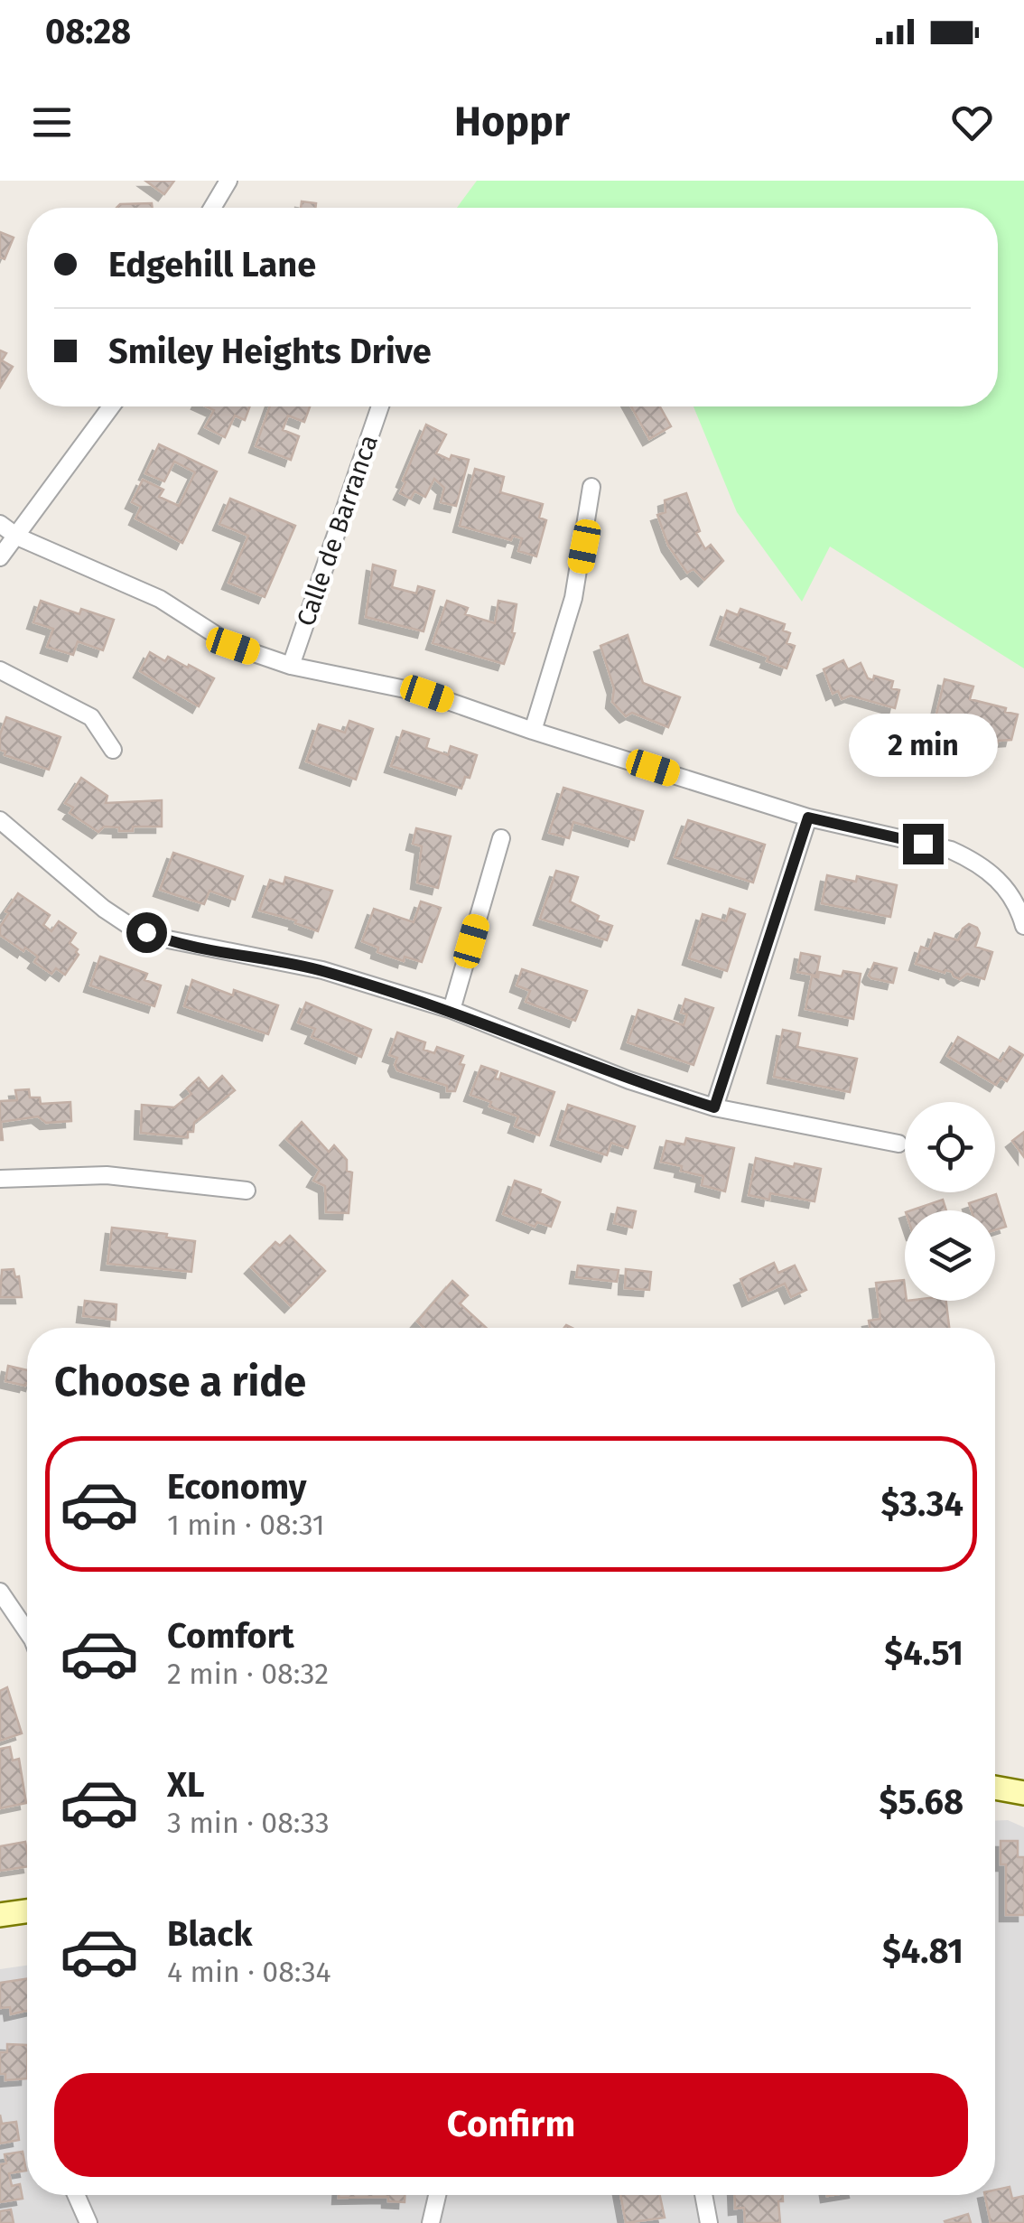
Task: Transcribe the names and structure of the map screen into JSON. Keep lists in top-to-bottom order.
{
  "streets": {
    "street": ["Calle de Barranca"]
  },
  "page": {
    "status": "08:28",
    "header": "Hoppr",
    "banner": ["Edgehill Lane", "Smiley Heights Drive"],
    "bubble": "2 min",
    "heading": "Choose a ride",
    "list": [
      {
        "name": "Economy",
        "note": "1 min · 08:31",
        "value": "$3.34"
      },
      {
        "name": "Comfort",
        "note": "2 min · 08:32",
        "value": "$4.51"
      },
      {
        "name": "XL",
        "note": "3 min · 08:33",
        "value": "$5.68"
      },
      {
        "name": "Black",
        "note": "4 min · 08:34",
        "value": "$4.81"
      }
    ],
    "buttons": "Confirm"
  }
}
